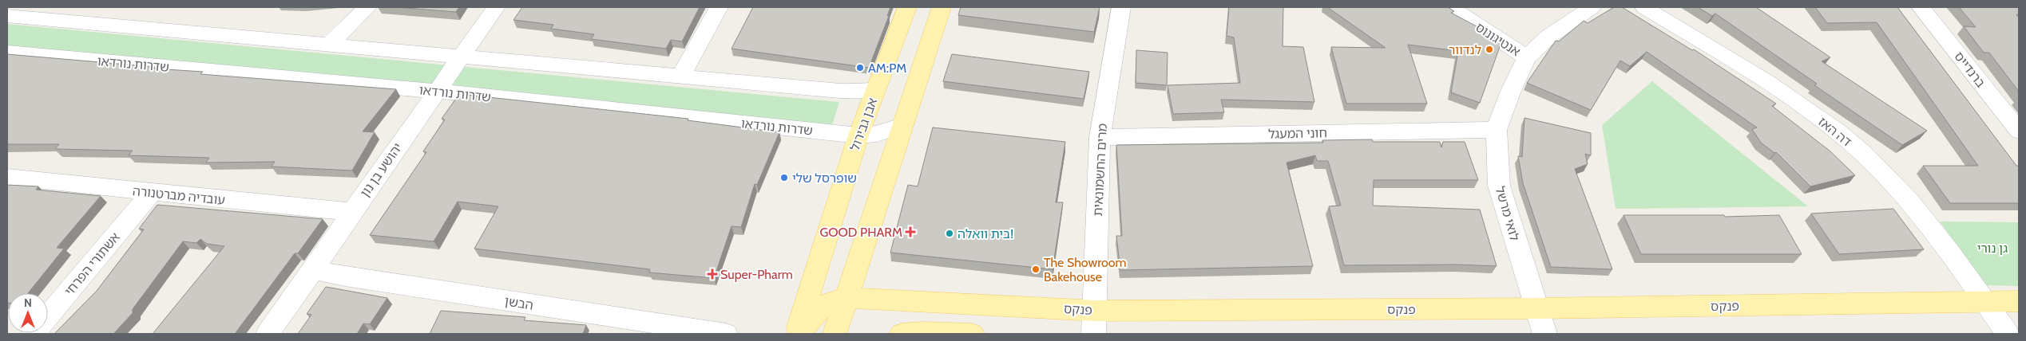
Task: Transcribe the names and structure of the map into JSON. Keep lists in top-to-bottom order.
{
  "streets": {
    "main road": ["אבן גבירול", "פנקס"],
    "street": [
      "אנטיגונוס",
      "שדרות נורדאו",
      "ברנדייס",
      "דה האז",
      "חוני המעגל",
      "יהושע בן נון",
      "מרים החשמונאית",
      "עובדיה מברטנורה",
      "לואי מרשל",
      "אשתורי הפרחי",
      "הבשן"
    ]
  },
  "crossings": [
    ["אנטיגונוס", "לואי מרשל"],
    ["שדרות נורדאו", "אבן גבירול"],
    ["שדרות נורדאו", "יהושע בן נון"],
    ["דה האז", "פנקס"],
    ["חוני המעגל", "מרים החשמונאית"],
    ["חוני המעגל", "לואי מרשל"],
    ["יהושע בן נון", "עובדיה מברטנורה"],
    ["יהושע בן נון", "הבשן"],
    ["מרים החשמונאית", "פנקס"],
    ["עובדיה מברטנורה", "אשתורי הפרחי"],
    ["לואי מרשל", "פנקס"]
  ],
  "parks": ["גן נורי"],
  "places": {
    "other": [
      "לנדוור",
      "AM:PM",
      "שופרסל שלי",
      "בית וואלה!",
      "The Showroom Bakehouse"
    ],
    "health": ["GOOD PHARM", "Super-Pharm"]
  },
  "north": "top"
}
